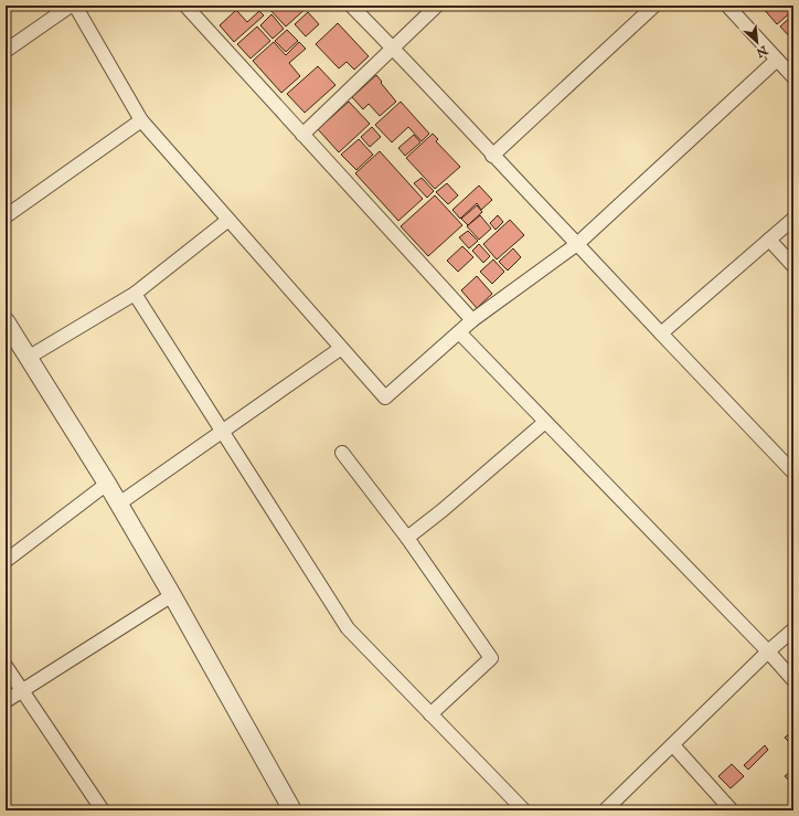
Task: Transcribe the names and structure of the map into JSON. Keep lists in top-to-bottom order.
{
  "north": "bottom right"
}
